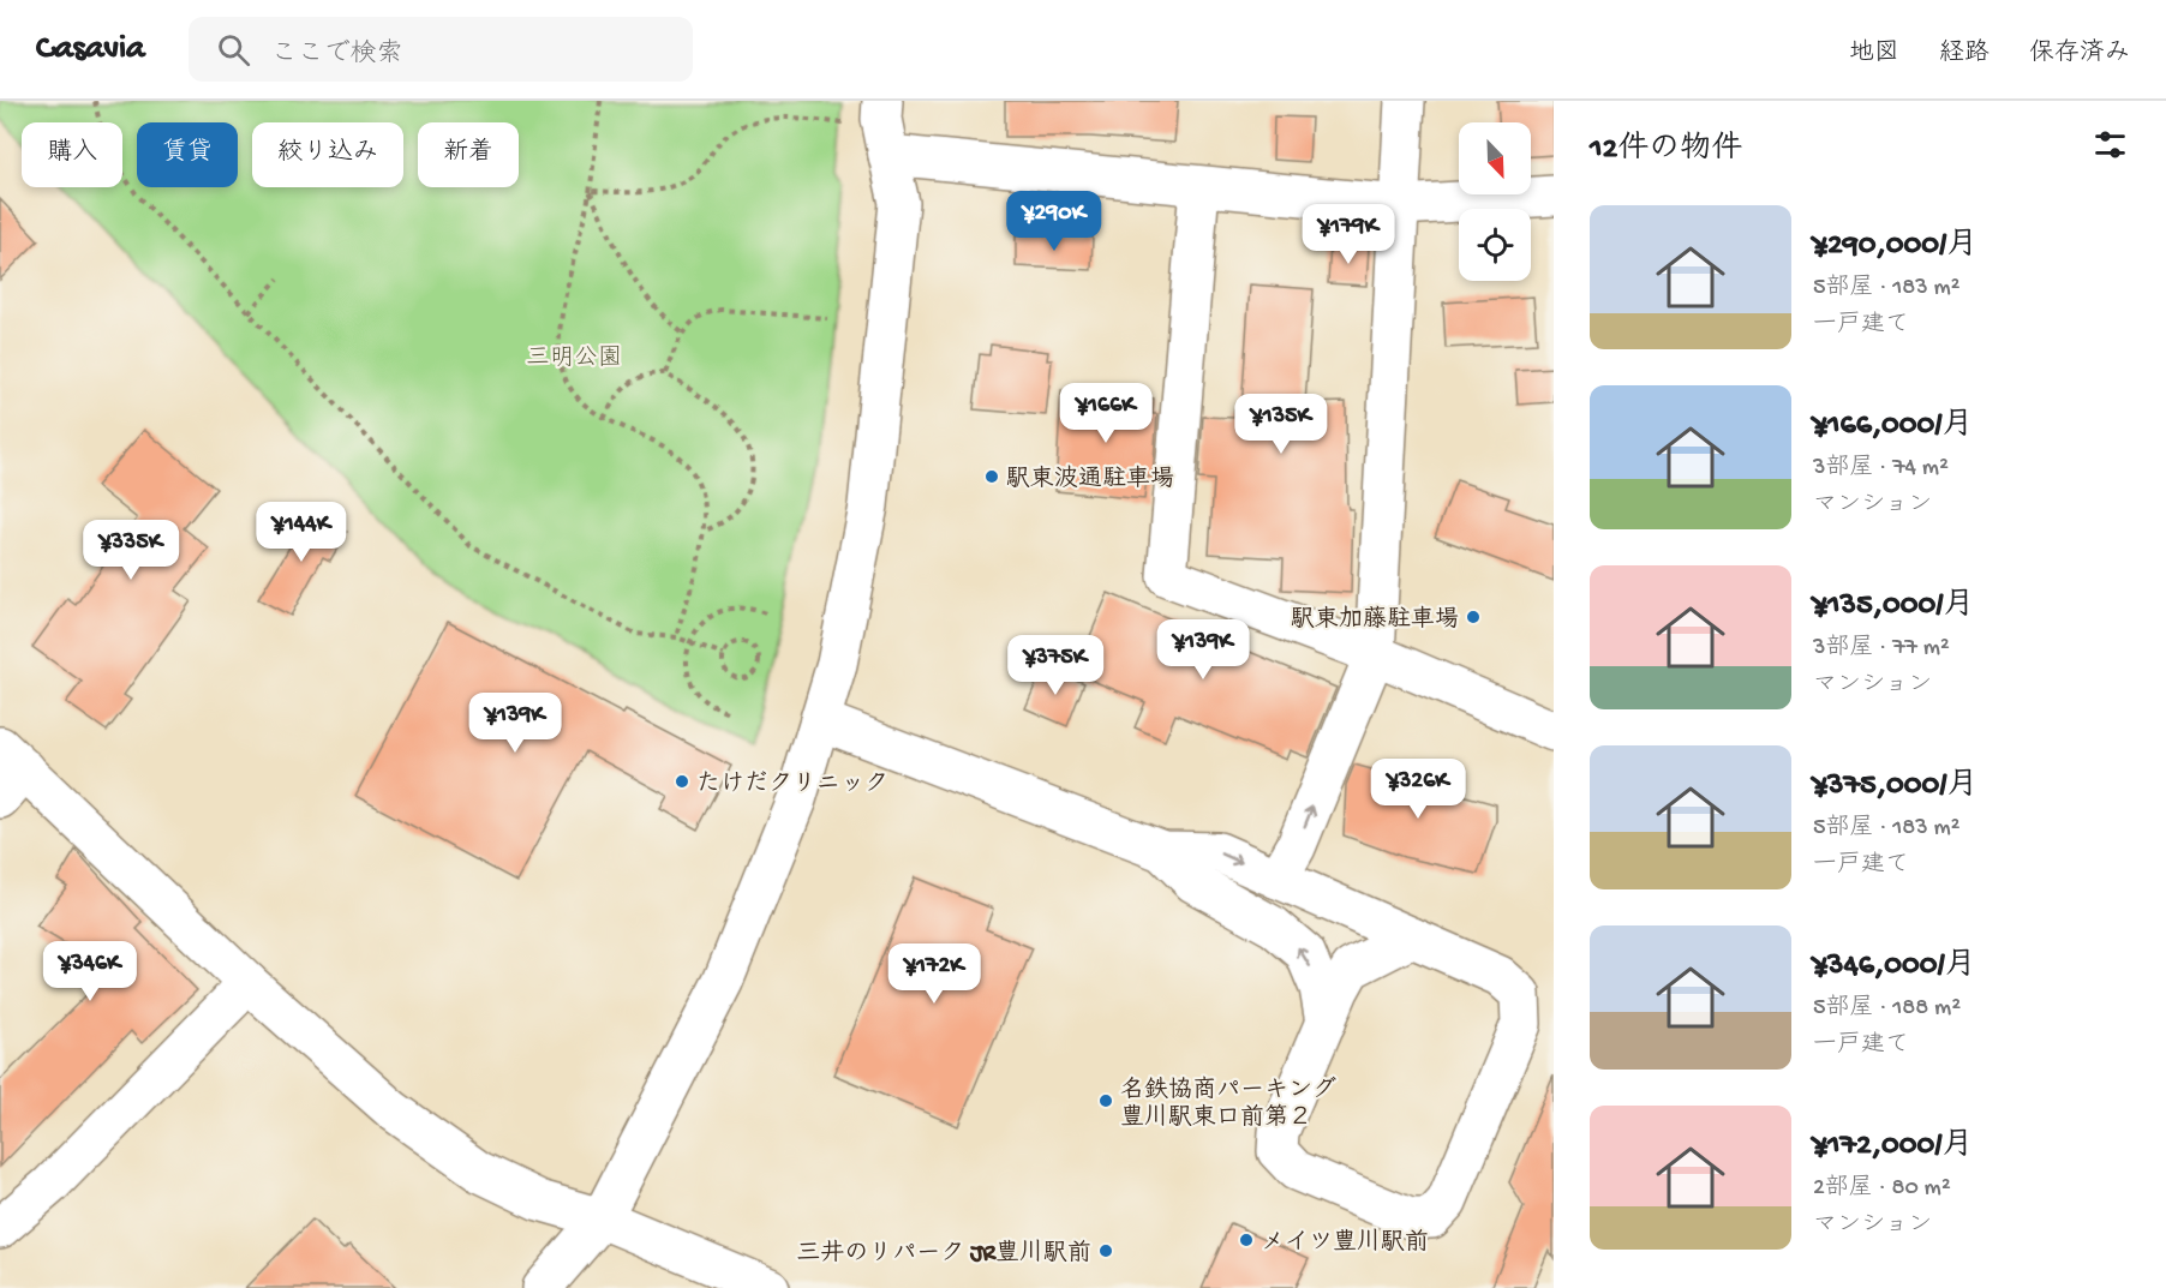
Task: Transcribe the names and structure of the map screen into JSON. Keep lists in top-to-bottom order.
{
  "parks": ["三明公園"],
  "places": [
    "駅東波通駐車場",
    "駅東加藤駐車場",
    "たけだクリニック",
    "名鉄協商パーキング 豊川駅東口前第２",
    "メイツ豊川駅前",
    "三井のリパーク JR豊川駅前"
  ],
  "north": "bottom right",
  "page": {
    "header": "Casavia",
    "search": "ここで検索",
    "nav": ["地図", "経路", "保存済み"],
    "heading": "12件の物件",
    "chip": [
      "購入",
      "賃貸",
      "絞り込み",
      "新着"
    ],
    "list": [
      {
        "name": "¥290,000/月",
        "note": "5部屋 · 183 m² · 一戸建て"
      },
      {
        "name": "¥166,000/月",
        "note": "3部屋 · 74 m² · マンション"
      },
      {
        "name": "¥135,000/月",
        "note": "3部屋 · 77 m² · マンション"
      },
      {
        "name": "¥375,000/月",
        "note": "5部屋 · 183 m² · 一戸建て"
      },
      {
        "name": "¥346,000/月",
        "note": "5部屋 · 188 m² · 一戸建て"
      },
      {
        "name": "¥172,000/月",
        "note": "2部屋 · 80 m² · マンション"
      }
    ],
    "price": [
      "¥290K",
      "¥179K",
      "¥166K",
      "¥135K",
      "¥144K",
      "¥335K",
      "¥139K",
      "¥375K",
      "¥139K",
      "¥326K",
      "¥346K",
      "¥172K"
    ]
  }
}
